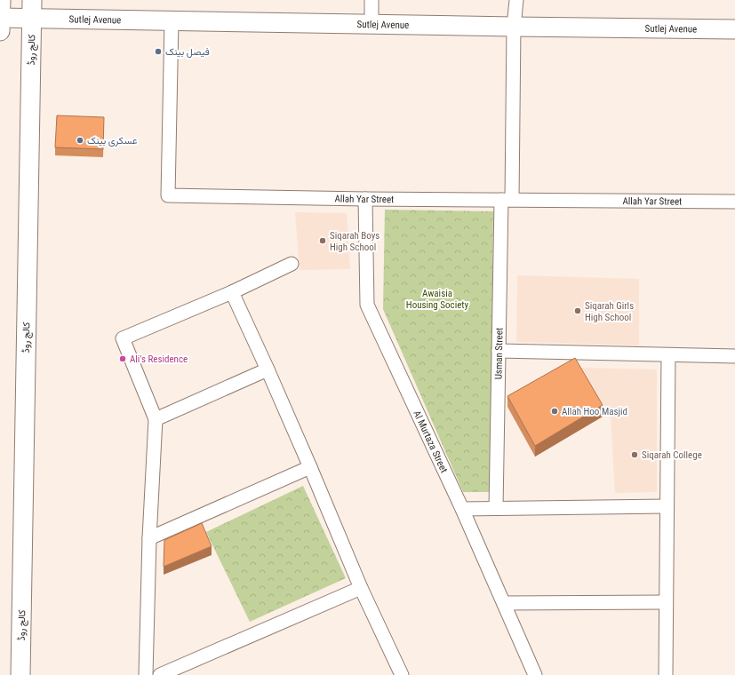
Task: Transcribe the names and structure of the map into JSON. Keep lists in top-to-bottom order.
{
  "streets": {
    "main road": ["Sutlej Avenue", "کالج روڈ"],
    "street": ["Allah Yar Street", "Usman Street", "Al Murtaza Street"]
  },
  "crossings": [
    ["Sutlej Avenue", "کالج روڈ"],
    ["Sutlej Avenue", "Allah Yar Street"],
    ["Sutlej Avenue", "Usman Street"],
    ["Allah Yar Street", "Usman Street"],
    ["Allah Yar Street", "Al Murtaza Street"]
  ],
  "parks": ["Awaisia Housing Society"],
  "places": [
    "فیصل بینک",
    "عسکری بینک",
    "Siqarah Boys High School",
    "Siqarah Girls High School",
    "Ali's Residence",
    "Allah Hoo Masjid",
    "Siqarah College"
  ]
}
